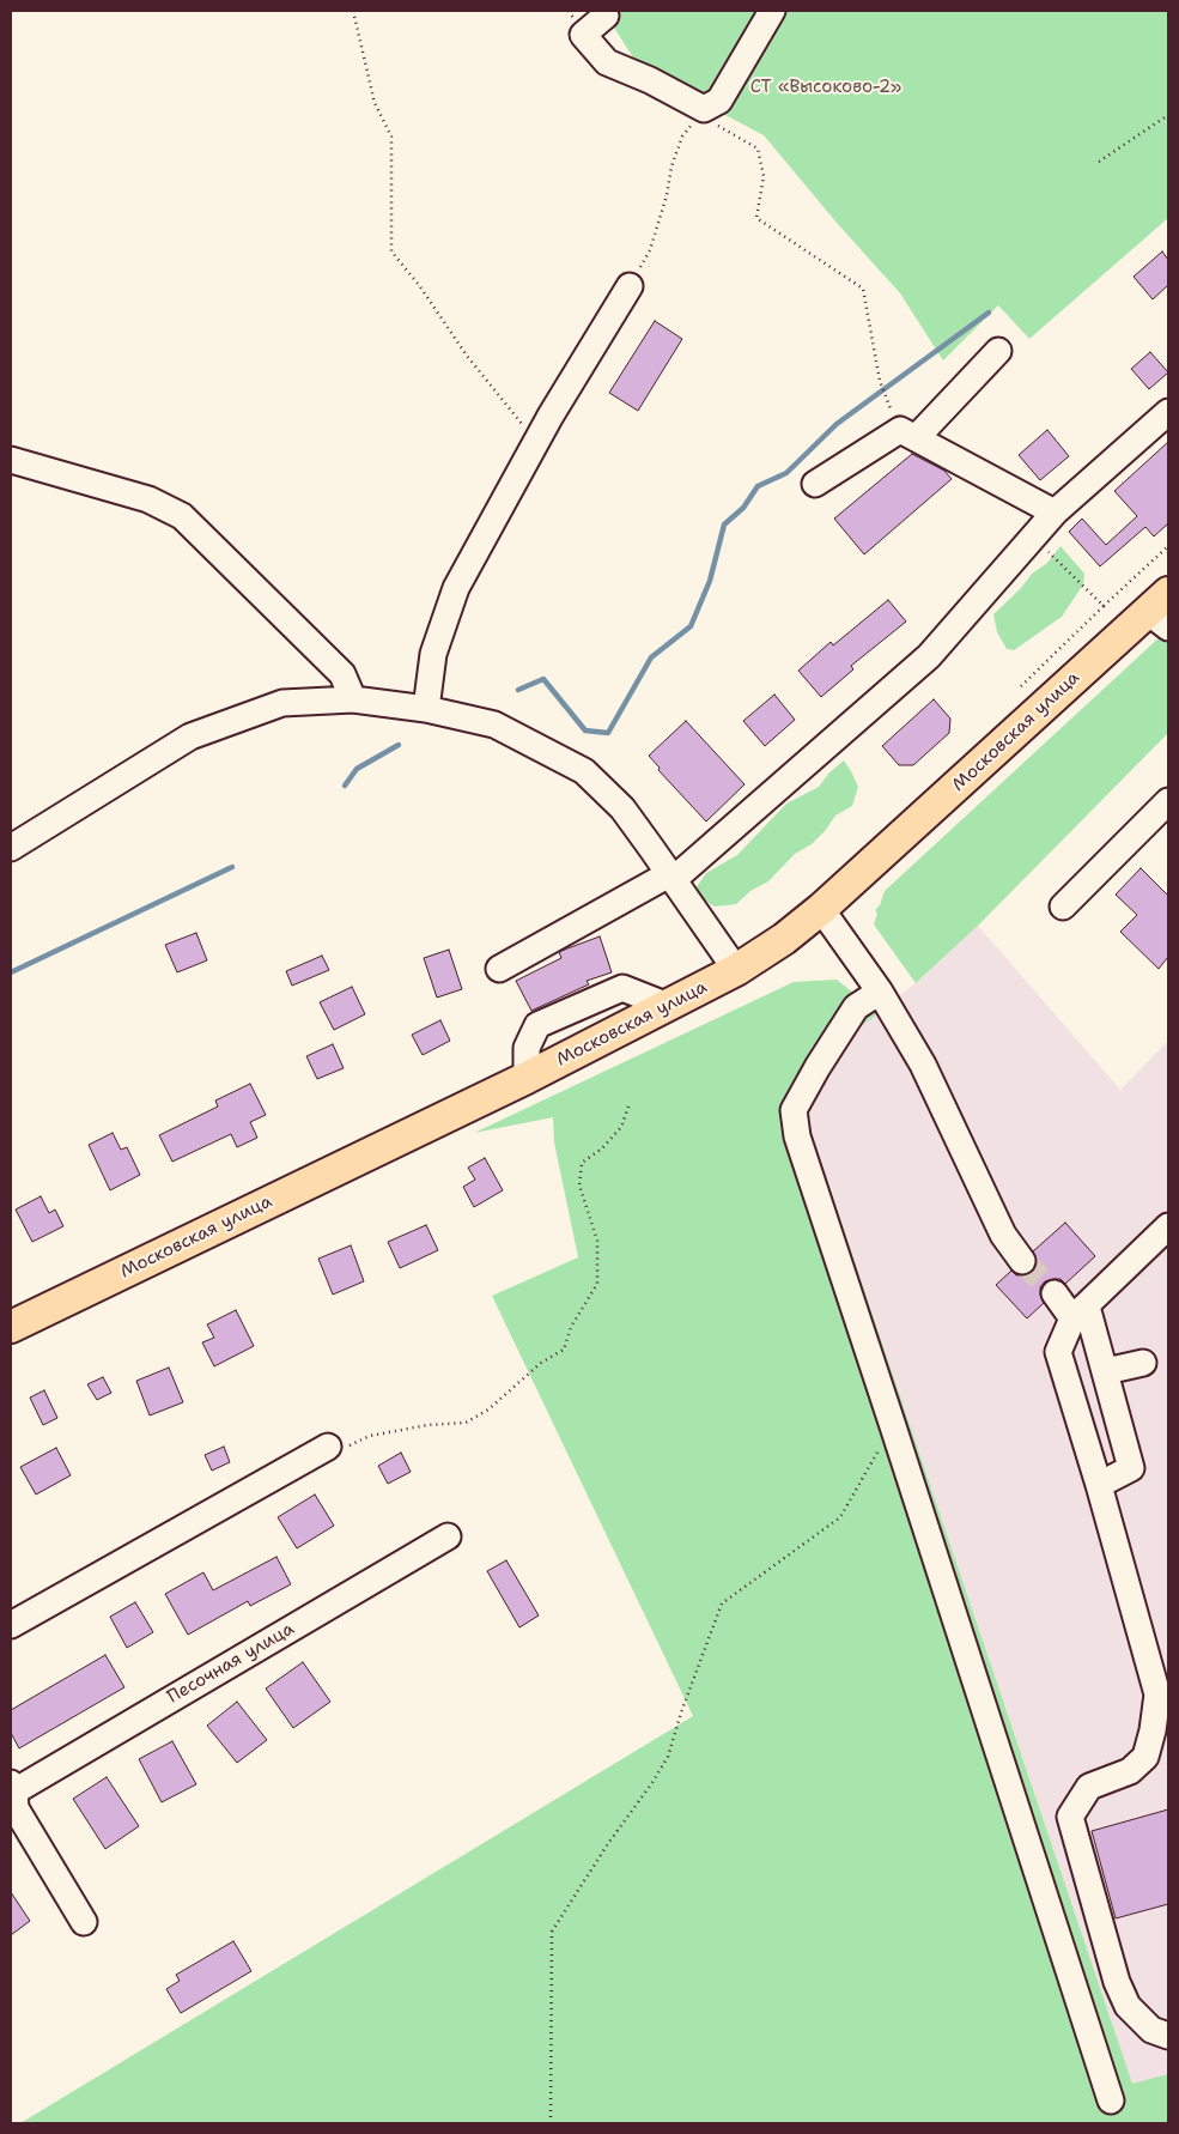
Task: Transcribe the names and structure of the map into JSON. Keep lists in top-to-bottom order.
{
  "streets": {
    "main road": ["Московская улица"],
    "street": ["Песочная улица"]
  },
  "parks": ["СТ «Высоково-2»"]
}
